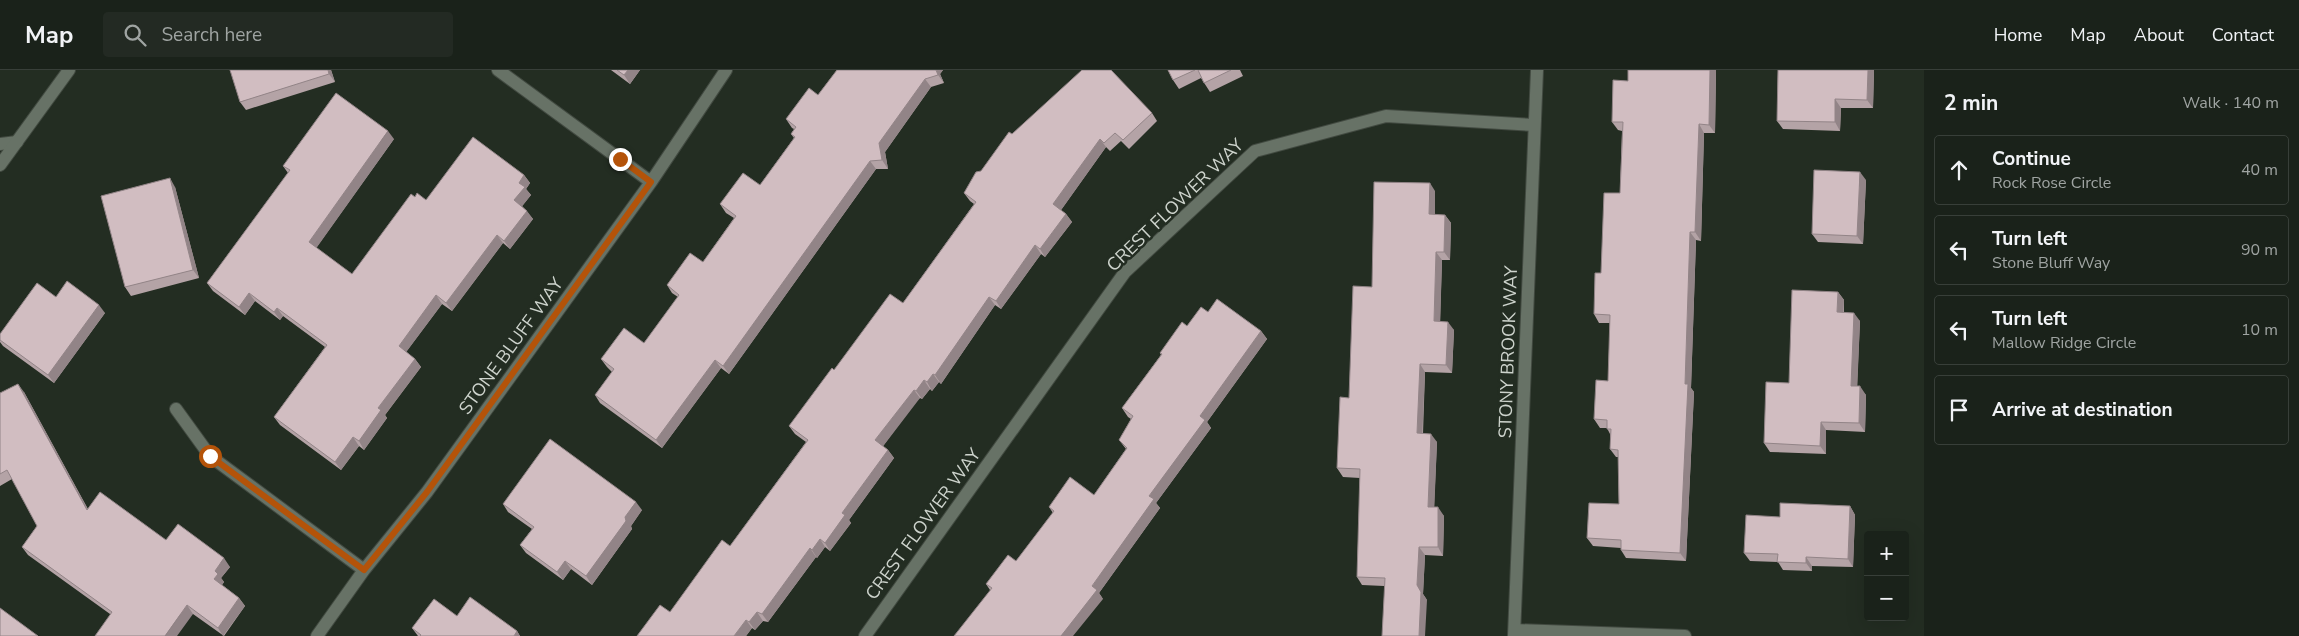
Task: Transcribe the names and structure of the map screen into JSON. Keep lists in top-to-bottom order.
{
  "streets": {
    "street": ["CREST FLOWER WAY", "STONE BLUFF WAY", "STONY BROOK WAY"]
  },
  "crossings": [
    ["CREST FLOWER WAY", "STONY BROOK WAY"]
  ],
  "page": {
    "header": "Map",
    "search": "Search here",
    "nav": [
      "Home",
      "Map",
      "About",
      "Contact"
    ],
    "heading": ["2 min", "Walk · 140 m"],
    "list": [
      ["Continue", "Rock Rose Circle", "40 m"],
      ["Turn left", "Stone Bluff Way", "90 m"],
      ["Turn left", "Mallow Ridge Circle", "10 m"],
      "Arrive at destination"
    ],
    "map_buttons": ["+", "−"]
  }
}
